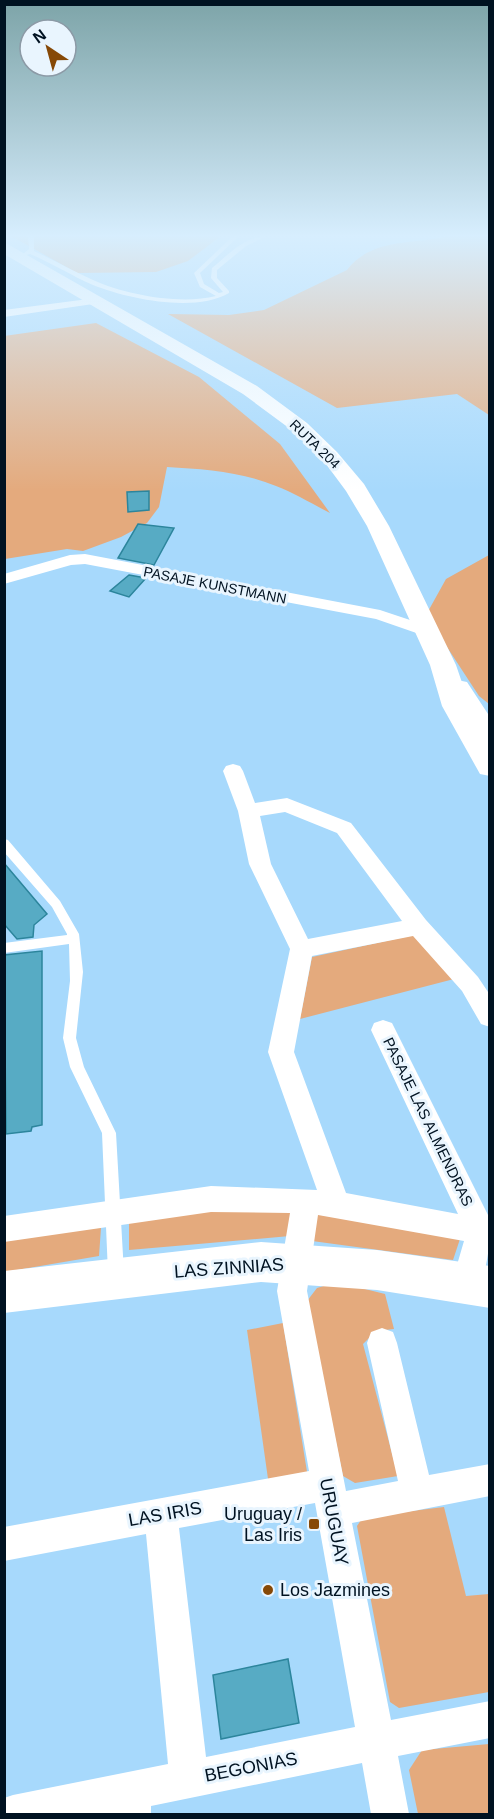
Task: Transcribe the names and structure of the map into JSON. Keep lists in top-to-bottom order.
{
  "streets": {
    "main road": ["RUTA 204", "LAS ZINNIAS"],
    "street": [
      "PASAJE KUNSTMANN",
      "PASAJE LAS ALMENDRAS",
      "LAS IRIS",
      "URUGUAY",
      "BEGONIAS"
    ]
  },
  "crossings": [
    ["RUTA 204", "PASAJE KUNSTMANN"],
    ["LAS ZINNIAS", "URUGUAY"],
    ["LAS IRIS", "URUGUAY"],
    ["URUGUAY", "BEGONIAS"]
  ],
  "places": {
    "transit": ["Uruguay / Las Iris"],
    "other": ["Los Jazmines"]
  },
  "north": "top left"
}
